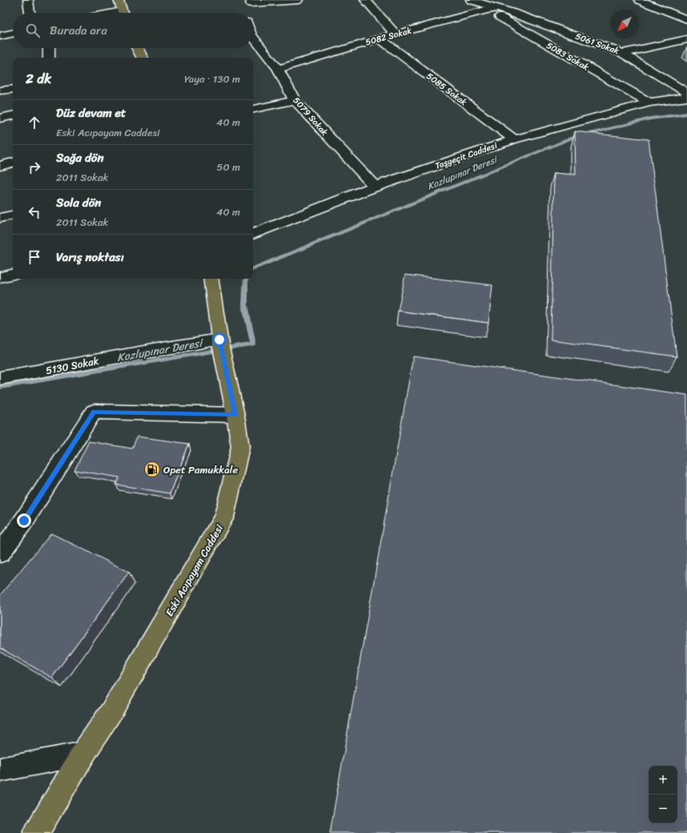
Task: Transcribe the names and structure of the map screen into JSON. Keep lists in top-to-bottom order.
{
  "streets": {
    "main road": ["Eski Acıpayam Caddesi"],
    "street": [
      "5082 Sokak",
      "5061 Sokak",
      "5083 Sokak",
      "5085 Sokak",
      "5079 Sokak",
      "Taşgeçit Caddesi",
      "5130 Sokak"
    ]
  },
  "crossings": [
    ["5082 Sokak", "5061 Sokak"],
    ["5082 Sokak", "5083 Sokak"],
    ["5082 Sokak", "5085 Sokak"],
    ["5082 Sokak", "5079 Sokak"],
    ["5061 Sokak", "5083 Sokak"],
    ["5083 Sokak", "Taşgeçit Caddesi"],
    ["5085 Sokak", "Taşgeçit Caddesi"],
    ["5079 Sokak", "Taşgeçit Caddesi"],
    ["5130 Sokak", "Eski Acıpayam Caddesi"]
  ],
  "water": ["Kozlupınar Deresi"],
  "places": {
    "fuel station": ["Opet Pamukkale"]
  },
  "north": "bottom left",
  "page": {
    "search": "Burada ara",
    "heading": ["2 dk", "Yaya · 130 m"],
    "list": [
      ["Düz devam et", "Eski Acıpayam Caddesi", "40 m"],
      ["Sağa dön", "2011 Sokak", "50 m"],
      ["Sola dön", "2011 Sokak", "40 m"],
      "Varış noktası"
    ],
    "map_buttons": ["+", "−"]
  }
}
